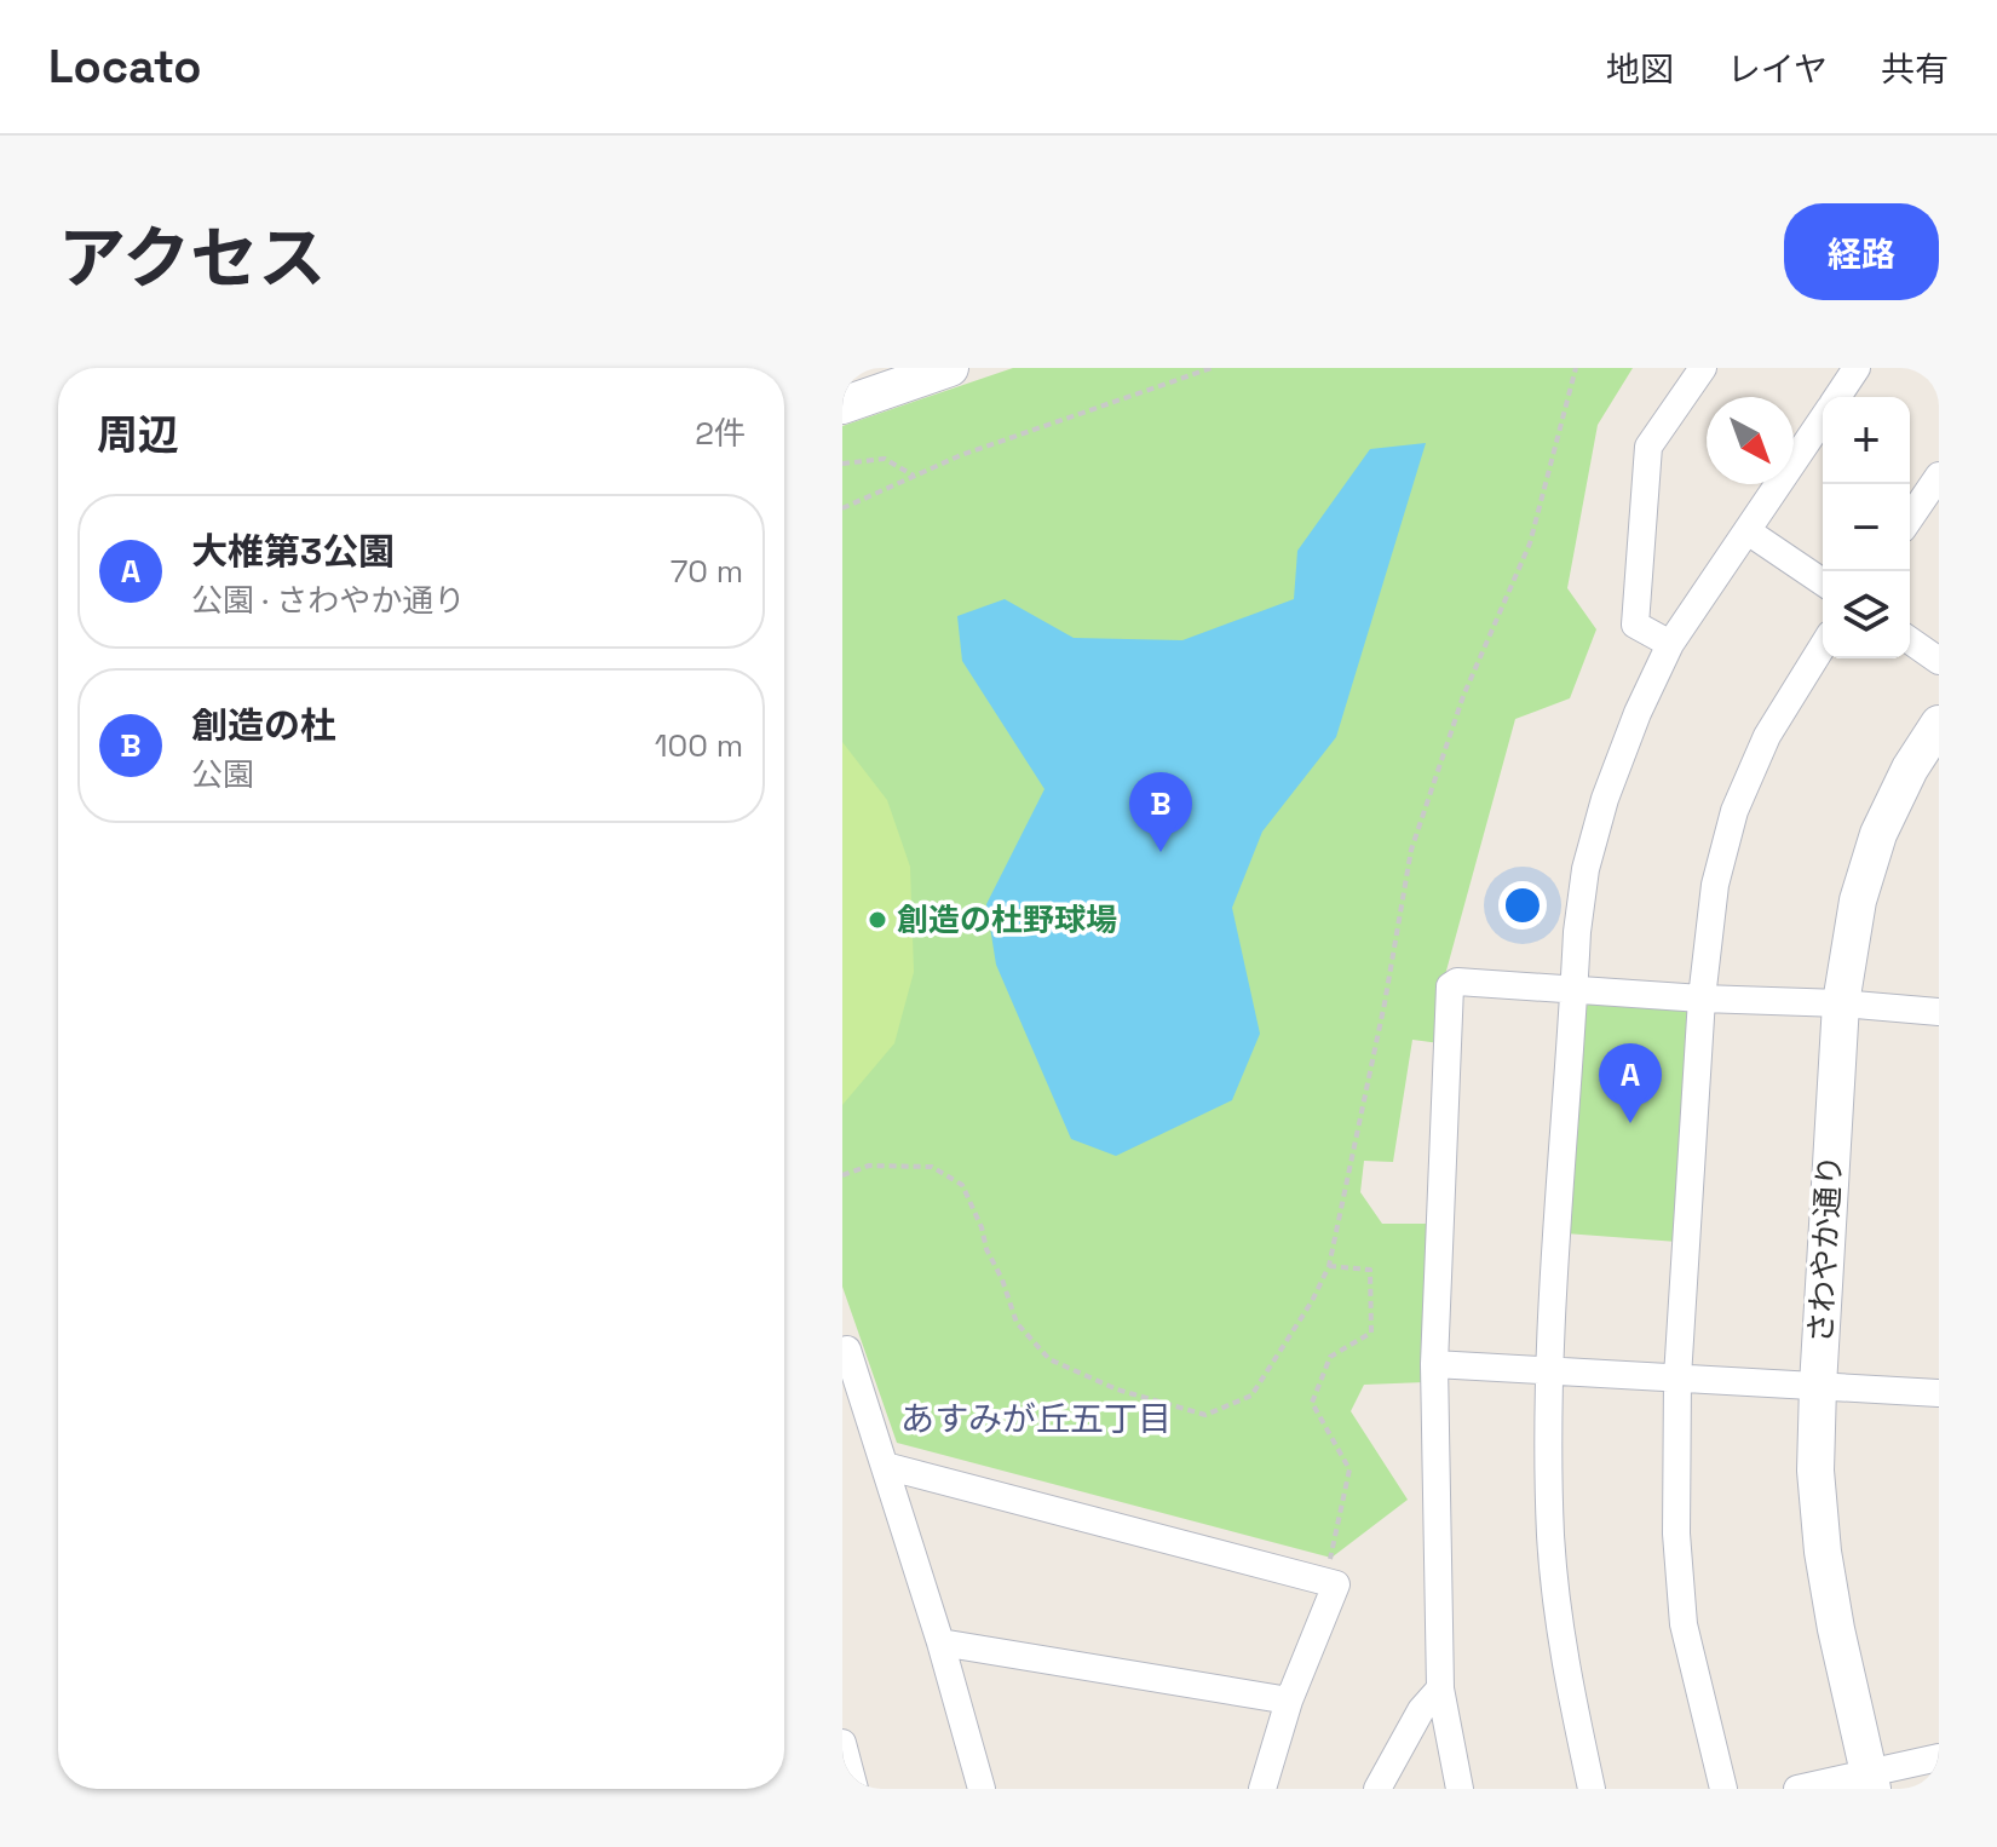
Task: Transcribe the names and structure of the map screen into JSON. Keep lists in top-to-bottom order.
{
  "streets": {
    "street": ["さわやか通り"]
  },
  "districts": ["あすみが丘五丁目"],
  "places": ["創造の杜野球場"],
  "north": "bottom right",
  "page": {
    "header": "Locato",
    "nav": ["地図", "レイヤ", "共有"],
    "title": "アクセス",
    "buttons": "経路",
    "heading": ["周辺", "2件"],
    "map_buttons": ["+", "−"],
    "list": [
      {
        "mark": "A",
        "name": "大椎第3公園",
        "note": "公園 · さわやか通り",
        "value": "70 m"
      },
      {
        "mark": "B",
        "name": "創造の杜",
        "note": "公園",
        "value": "100 m"
      }
    ],
    "pins": ["B", "A"]
  }
}
